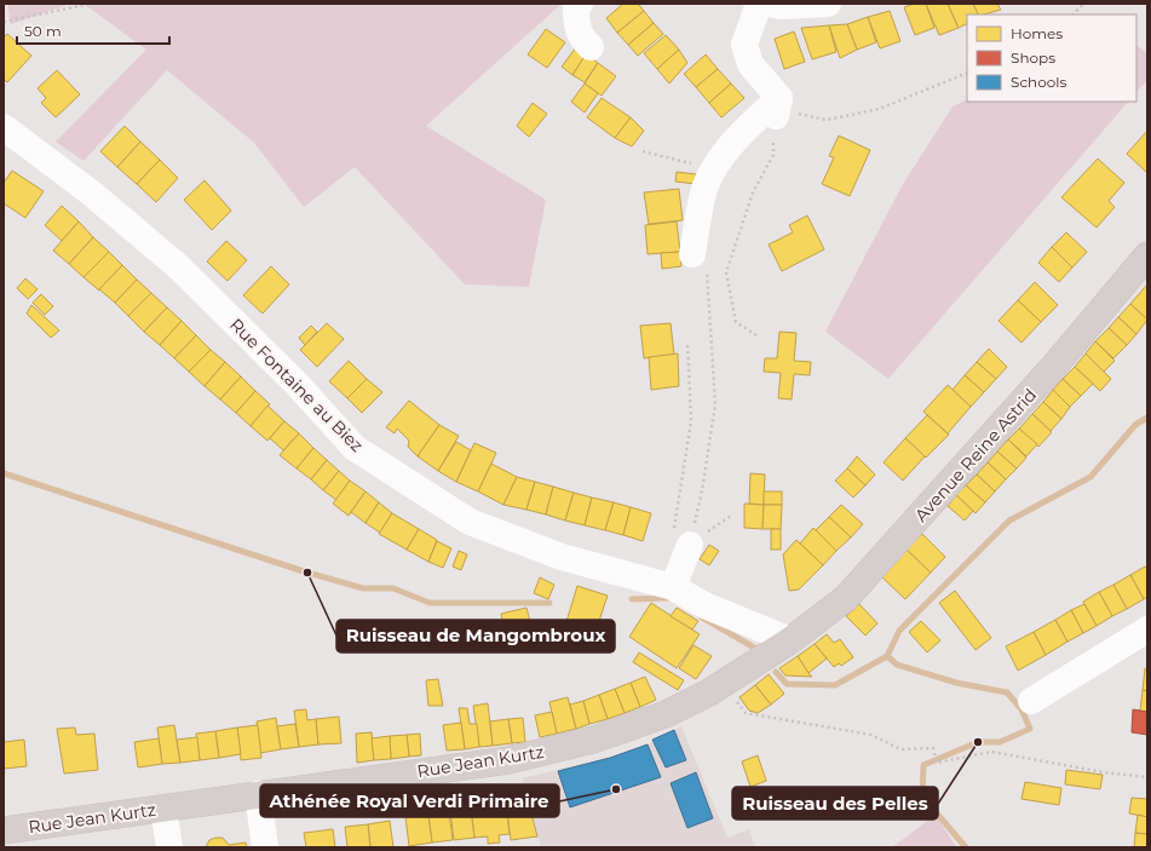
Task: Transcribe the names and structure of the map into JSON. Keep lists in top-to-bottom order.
{
  "streets": {
    "main road": ["Avenue Reine Astrid", "Rue Jean Kurtz"],
    "street": ["Rue Fontaine au Biez"]
  },
  "crossings": [
    ["Rue Fontaine au Biez", "Avenue Reine Astrid"],
    ["Rue Fontaine au Biez", "Rue Jean Kurtz"],
    ["Avenue Reine Astrid", "Rue Jean Kurtz"]
  ],
  "places": ["Ruisseau de Mangombroux", "Ruisseau des Pelles", "Athénée Royal Verdi Primaire"],
  "legend": ["Homes", "Shops", "Schools"],
  "scale_bar": "50 m"
}
